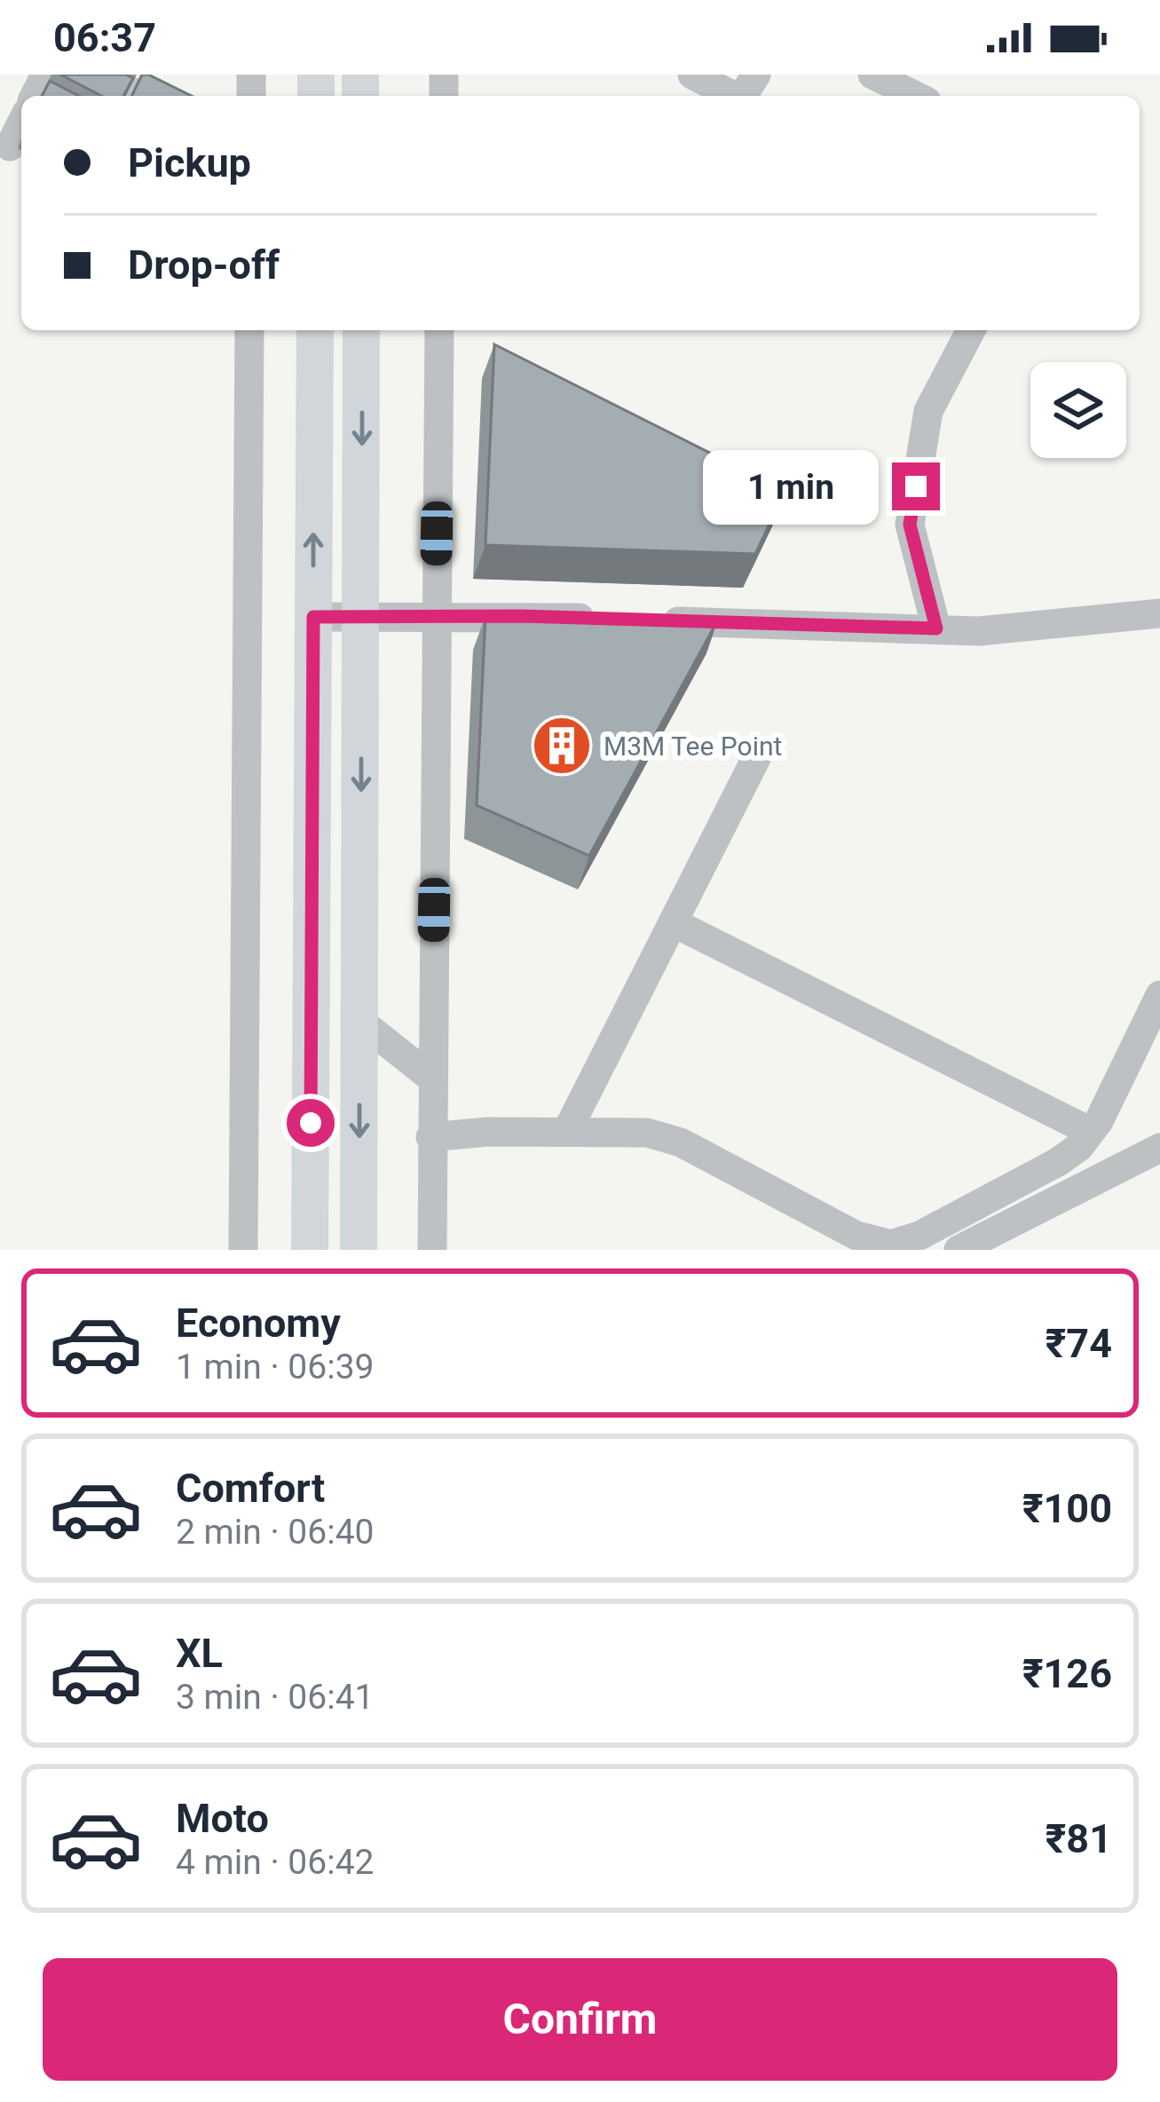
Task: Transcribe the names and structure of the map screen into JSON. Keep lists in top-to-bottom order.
{
  "places": {
    "building": ["M3M Tee Point"]
  },
  "page": {
    "status": "06:37",
    "banner": ["Pickup", "Drop-off"],
    "bubble": "1 min",
    "list": [
      {
        "name": "Economy",
        "note": "1 min · 06:39",
        "value": "₹74"
      },
      {
        "name": "Comfort",
        "note": "2 min · 06:40",
        "value": "₹100"
      },
      {
        "name": "XL",
        "note": "3 min · 06:41",
        "value": "₹126"
      },
      {
        "name": "Moto",
        "note": "4 min · 06:42",
        "value": "₹81"
      }
    ],
    "buttons": "Confirm"
  }
}
